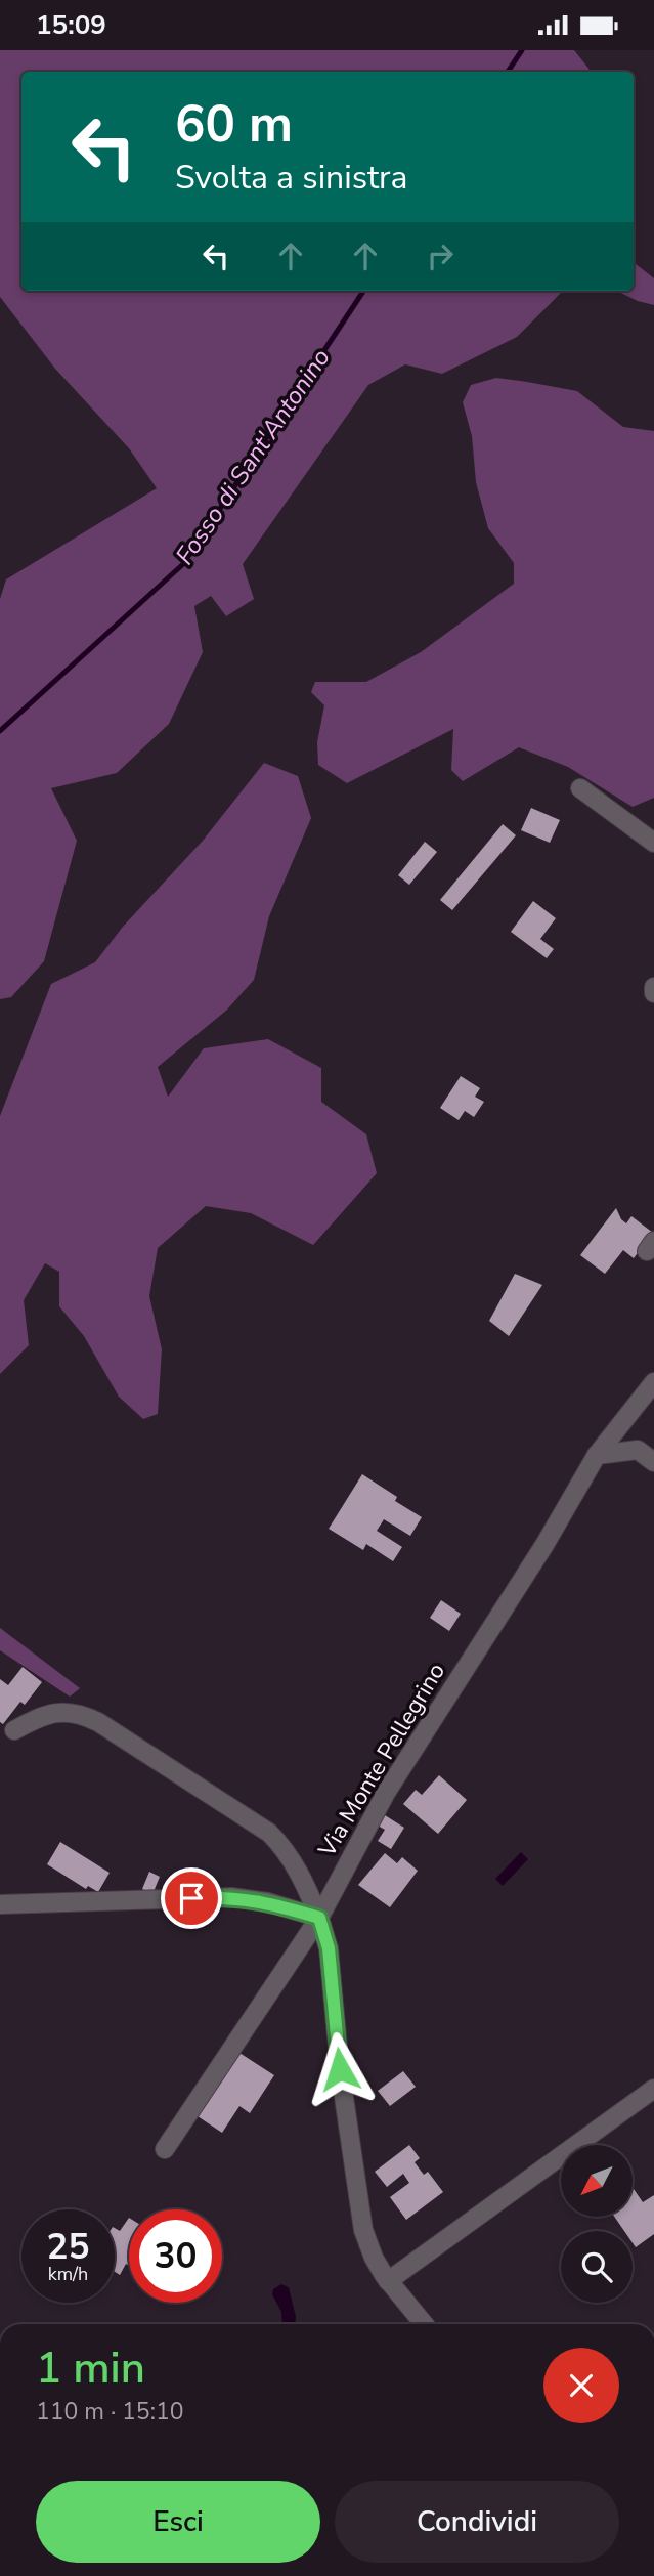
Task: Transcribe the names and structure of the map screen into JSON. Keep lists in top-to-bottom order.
{
  "streets": {
    "street": ["Via Monte Pellegrino"]
  },
  "water": ["Fosso di Sant'Antonino"],
  "north": "bottom left",
  "page": {
    "status": "15:09",
    "turn": ["60 m", "Svolta a sinistra"],
    "speed": "25 km/h",
    "limit": "30",
    "heading": ["1 min", "110 m · 15:10"],
    "buttons": ["Esci", "Condividi"]
  }
}
